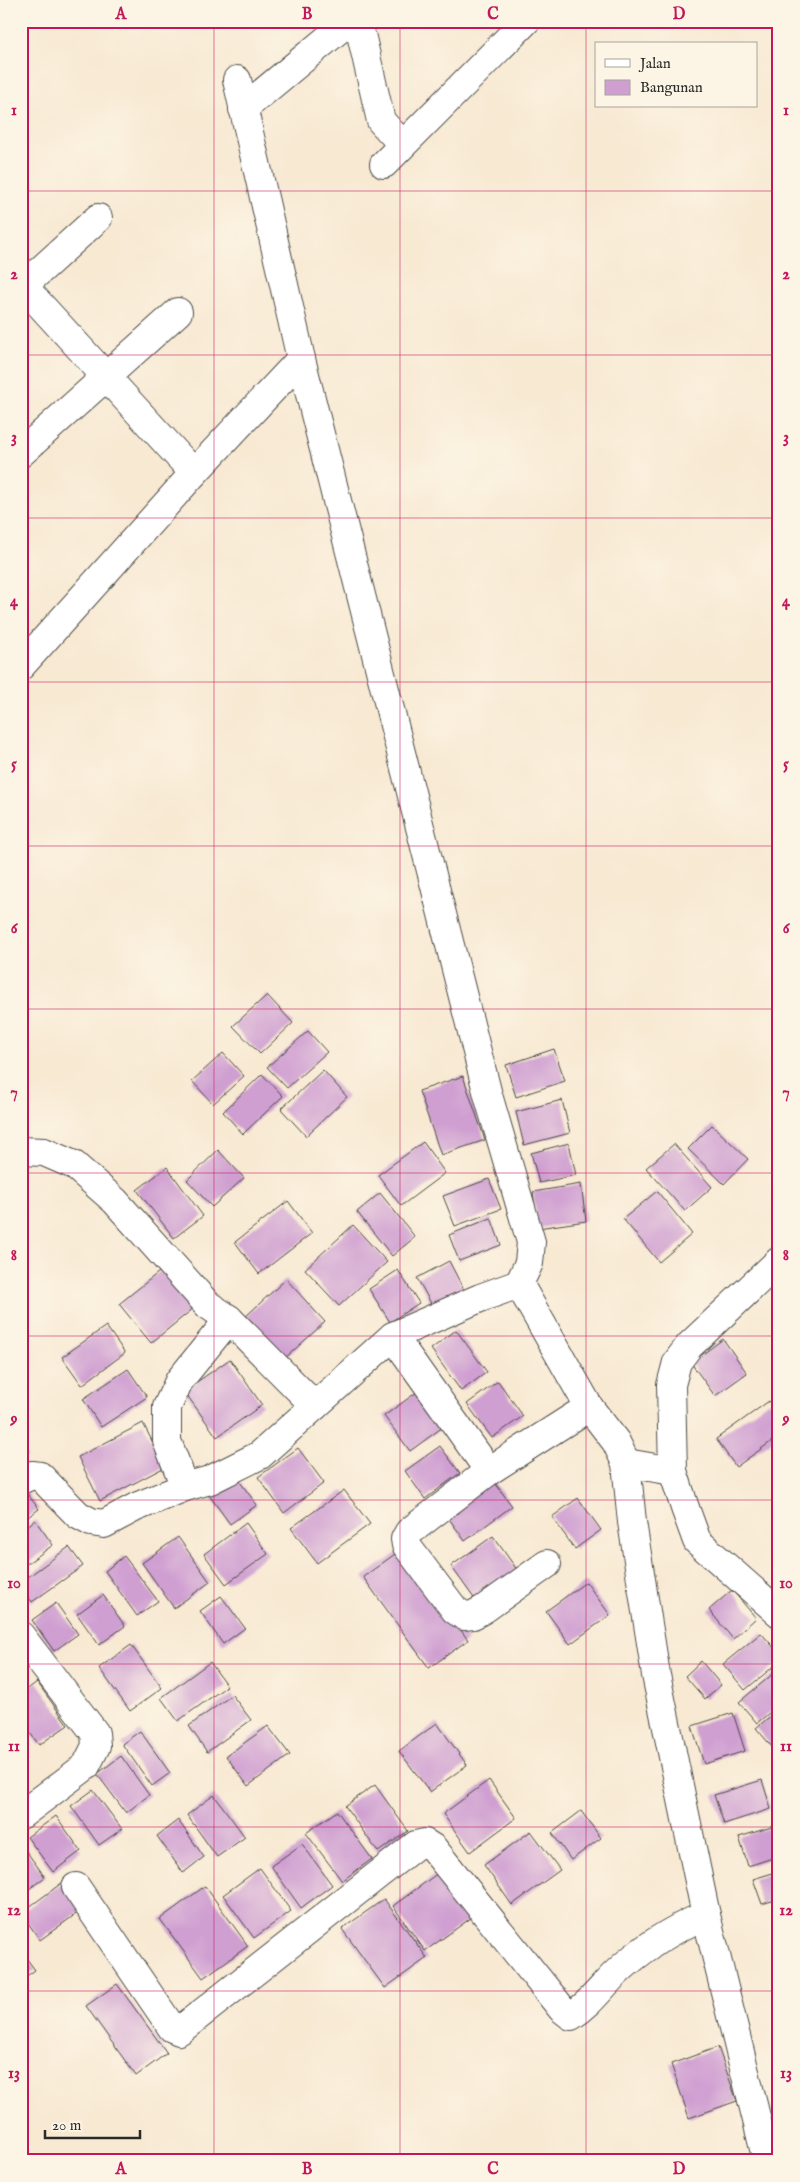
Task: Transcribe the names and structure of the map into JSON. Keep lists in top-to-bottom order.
{
  "legend": ["Jalan", "Bangunan"],
  "scale_bar": "20 m",
  "grid": {
    "columns": [
      "A",
      "B",
      "C",
      "D"
    ],
    "rows": [
      "1",
      "2",
      "3",
      "4",
      "5",
      "6",
      "7",
      "8",
      "9",
      "10",
      "11",
      "12",
      "13"
    ]
  }
}
